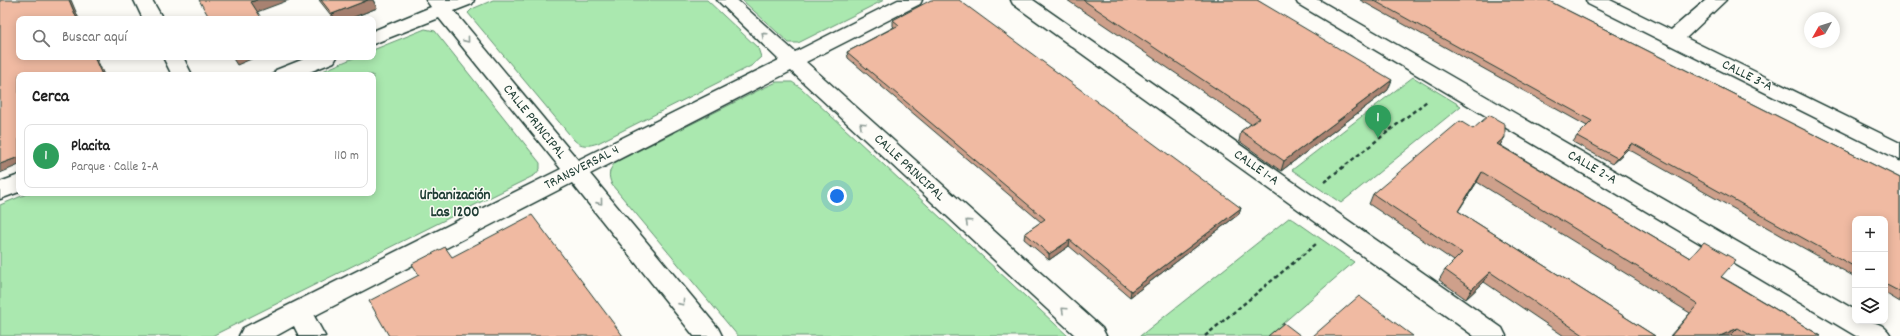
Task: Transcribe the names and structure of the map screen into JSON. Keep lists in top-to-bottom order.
{
  "streets": {
    "street": [
      "CALLE 3-A",
      "CALLE PRINCIPAL",
      "TRANSVERSAL 4",
      "CALLE 1-A",
      "CALLE 2-A"
    ]
  },
  "crossings": [
    ["CALLE PRINCIPAL", "TRANSVERSAL 4"]
  ],
  "districts": ["Urbanización Las 1200"],
  "north": "bottom left",
  "page": {
    "search": "Buscar aquí",
    "heading": "Cerca",
    "pins": "1",
    "list": [
      {
        "mark": "1",
        "name": "Placita",
        "note": "Parque · Calle 2-A",
        "value": "110 m"
      }
    ],
    "map_buttons": ["+", "−"]
  }
}
